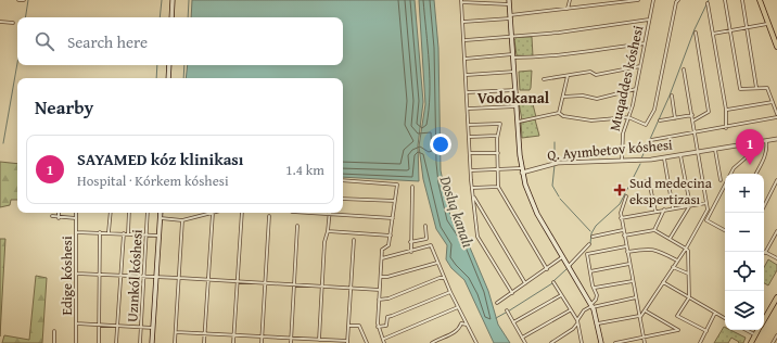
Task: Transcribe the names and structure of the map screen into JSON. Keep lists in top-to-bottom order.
{
  "streets": {
    "street": [
      "Muqaddes kóshesi",
      "Q. Ayımbetov kóshesi",
      "Edige kóshesi",
      "Uzınkól kóshesi"
    ]
  },
  "crossings": [
    ["Muqaddes kóshesi", "Q. Ayımbetov kóshesi"]
  ],
  "districts": ["Vodokanal"],
  "water": ["Doslıq kanalı"],
  "places": {
    "health": ["Sud medecina ekspertizası"]
  },
  "page": {
    "search": "Search here",
    "heading": "Nearby",
    "pins": "1",
    "list": [
      {
        "mark": "1",
        "name": "SAYAMED kóz klinikası",
        "note": "Hospital · Kórkem kóshesi",
        "value": "1.4 km"
      }
    ],
    "map_buttons": ["+", "−"]
  }
}
